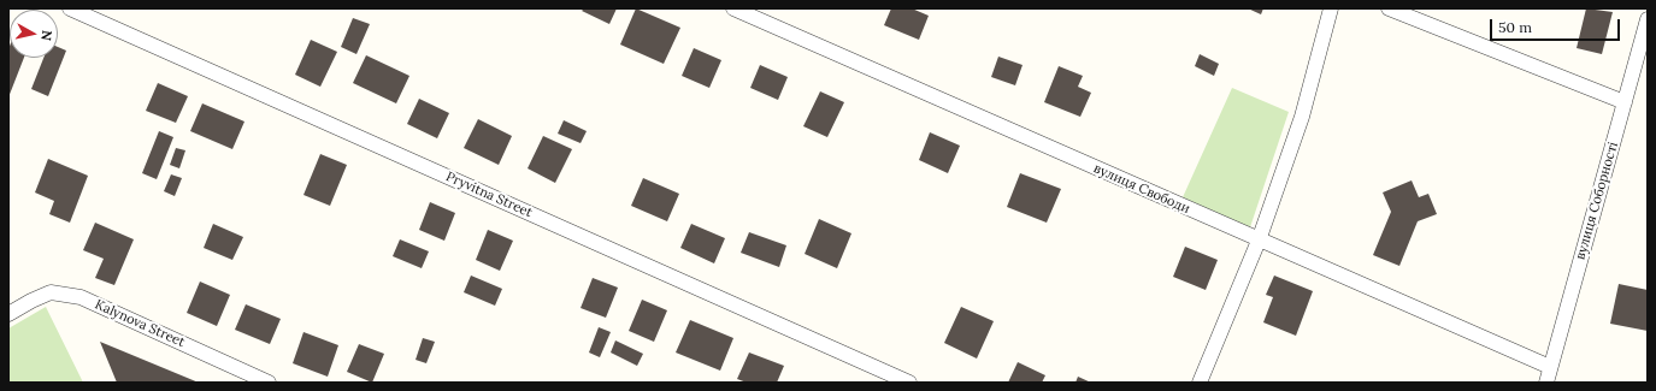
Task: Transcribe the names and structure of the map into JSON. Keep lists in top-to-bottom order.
{
  "streets": {
    "street": [
      "вулиця Свободи",
      "Pryvitna Street",
      "вулиця Соборності",
      "Kalynova Street"
    ]
  },
  "crossings": [
    ["вулиця Свободи", "вулиця Соборності"]
  ],
  "scale_bar": "50 m",
  "north": "right"
}
